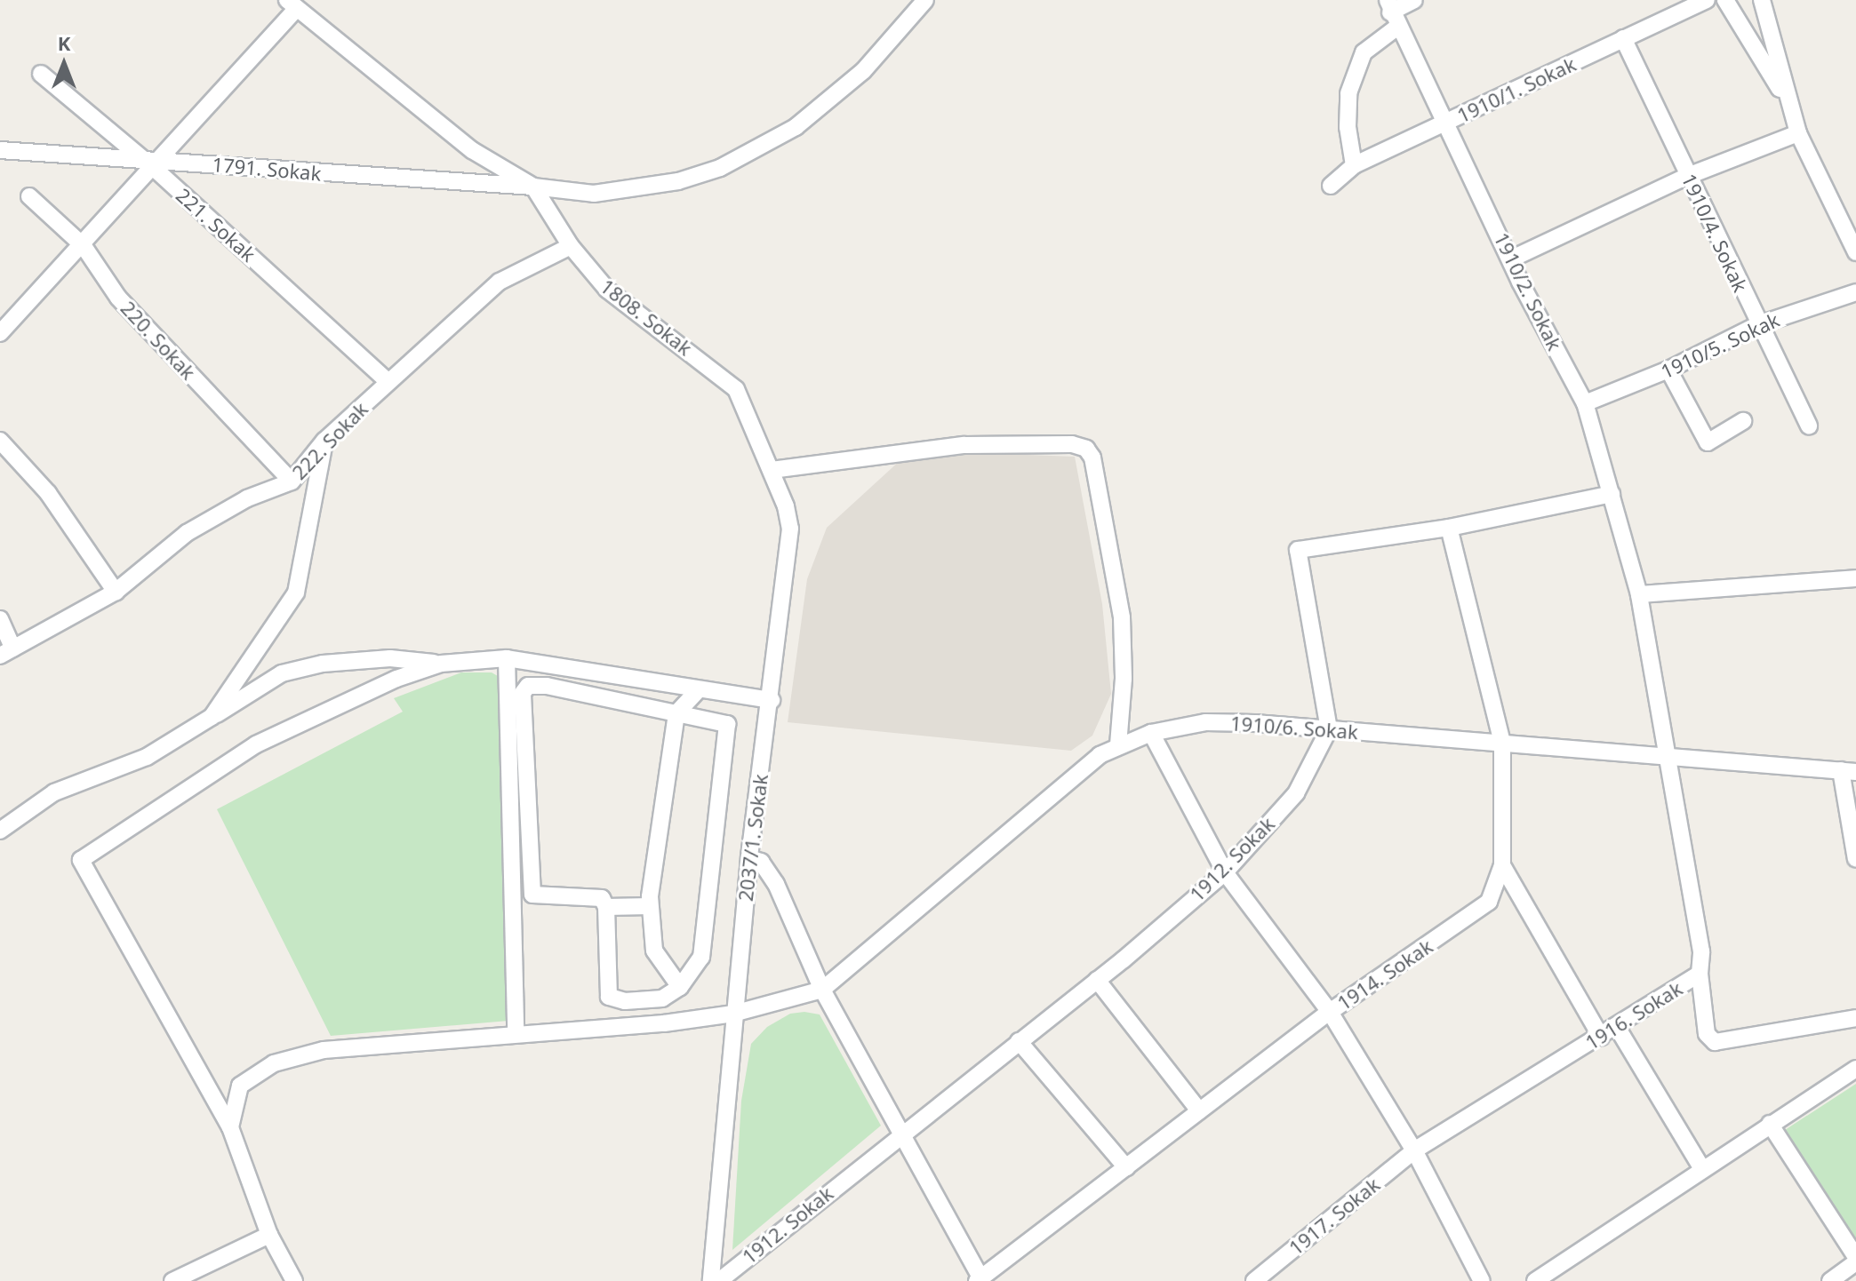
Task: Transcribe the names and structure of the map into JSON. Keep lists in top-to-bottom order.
{
  "streets": {
    "street": [
      "1910/1. Sokak",
      "1791. Sokak",
      "221. Sokak",
      "1910/4. Sokak",
      "1910/2. Sokak",
      "1808. Sokak",
      "220. Sokak",
      "1910/5. Sokak",
      "222. Sokak",
      "1910/6. Sokak",
      "2037/1. Sokak",
      "1912. Sokak",
      "1914. Sokak",
      "1916. Sokak",
      "1917. Sokak"
    ]
  },
  "crossings": [
    ["1910/1. Sokak", "1910/4. Sokak"],
    ["1910/1. Sokak", "1910/2. Sokak"],
    ["1791. Sokak", "221. Sokak"],
    ["1791. Sokak", "1808. Sokak"],
    ["221. Sokak", "222. Sokak"],
    ["1910/4. Sokak", "1910/5. Sokak"],
    ["1910/2. Sokak", "1910/5. Sokak"],
    ["1910/2. Sokak", "1910/6. Sokak"],
    ["1910/2. Sokak", "1916. Sokak"],
    ["1808. Sokak", "222. Sokak"],
    ["1808. Sokak", "2037/1. Sokak"],
    ["220. Sokak", "222. Sokak"],
    ["1910/6. Sokak", "1912. Sokak"],
    ["1910/6. Sokak", "1914. Sokak"],
    ["1910/6. Sokak", "1916. Sokak"],
    ["1916. Sokak", "1917. Sokak"]
  ],
  "north": "top"
}
